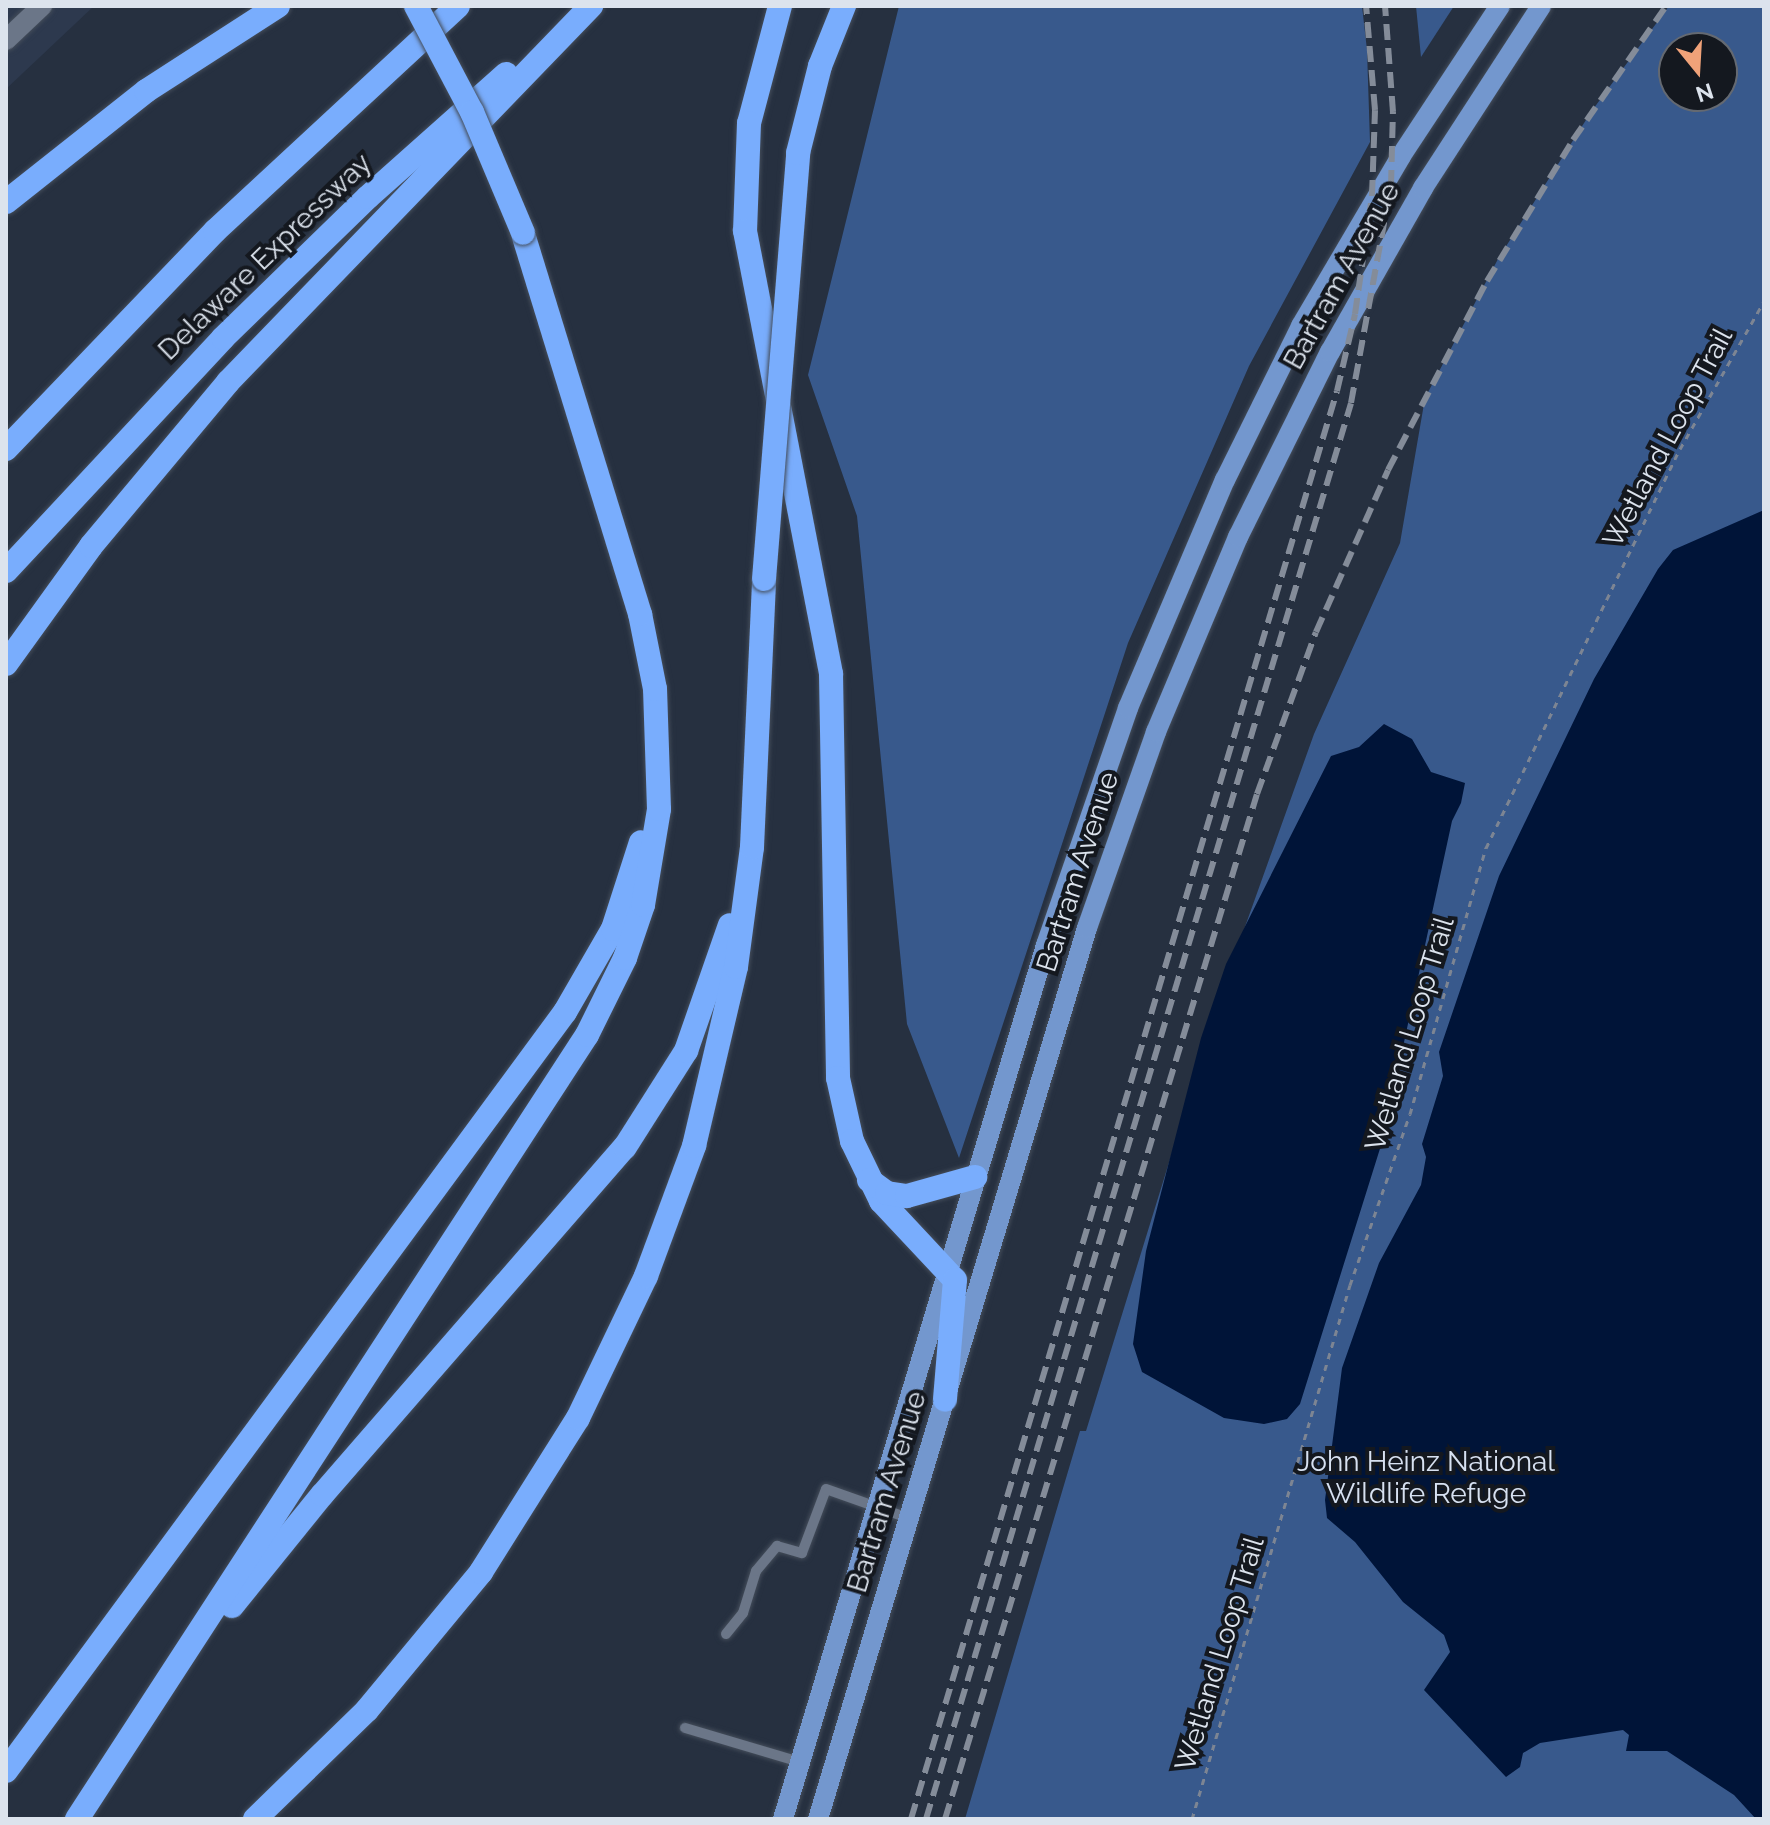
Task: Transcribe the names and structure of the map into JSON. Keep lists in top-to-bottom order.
{
  "streets": {
    "highway": ["Delaware Expressway"],
    "main road": ["Bartram Avenue"],
    "path": ["Wetland Loop Trail"]
  },
  "parks": ["John Heinz National Wildlife Refuge"],
  "north": "bottom"
}
